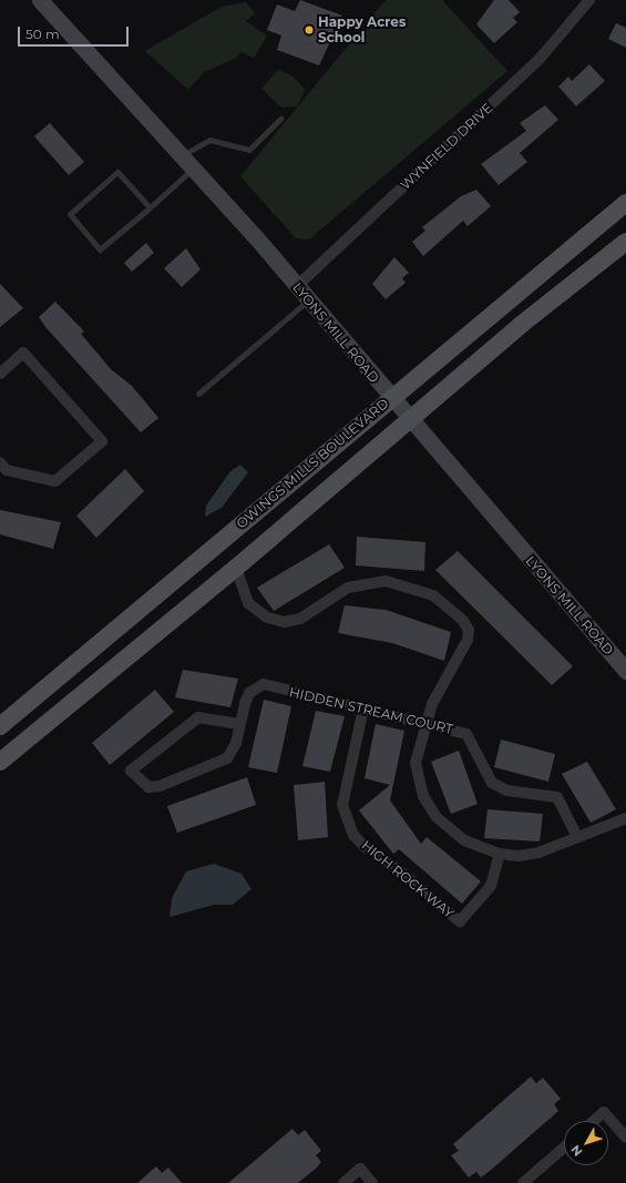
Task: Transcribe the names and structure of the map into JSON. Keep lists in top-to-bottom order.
{
  "streets": {
    "main road": ["LYONS MILL ROAD", "OWINGS MILLS BOULEVARD"],
    "street": ["WYNFIELD DRIVE", "HIDDEN STREAM COURT", "HIGH ROCK WAY"]
  },
  "crossings": [
    ["WYNFIELD DRIVE", "LYONS MILL ROAD"],
    ["LYONS MILL ROAD", "OWINGS MILLS BOULEVARD"],
    ["HIDDEN STREAM COURT", "HIGH ROCK WAY"]
  ],
  "places": ["Happy Acres School"],
  "scale_bar": "50 m",
  "north": "bottom left"
}
